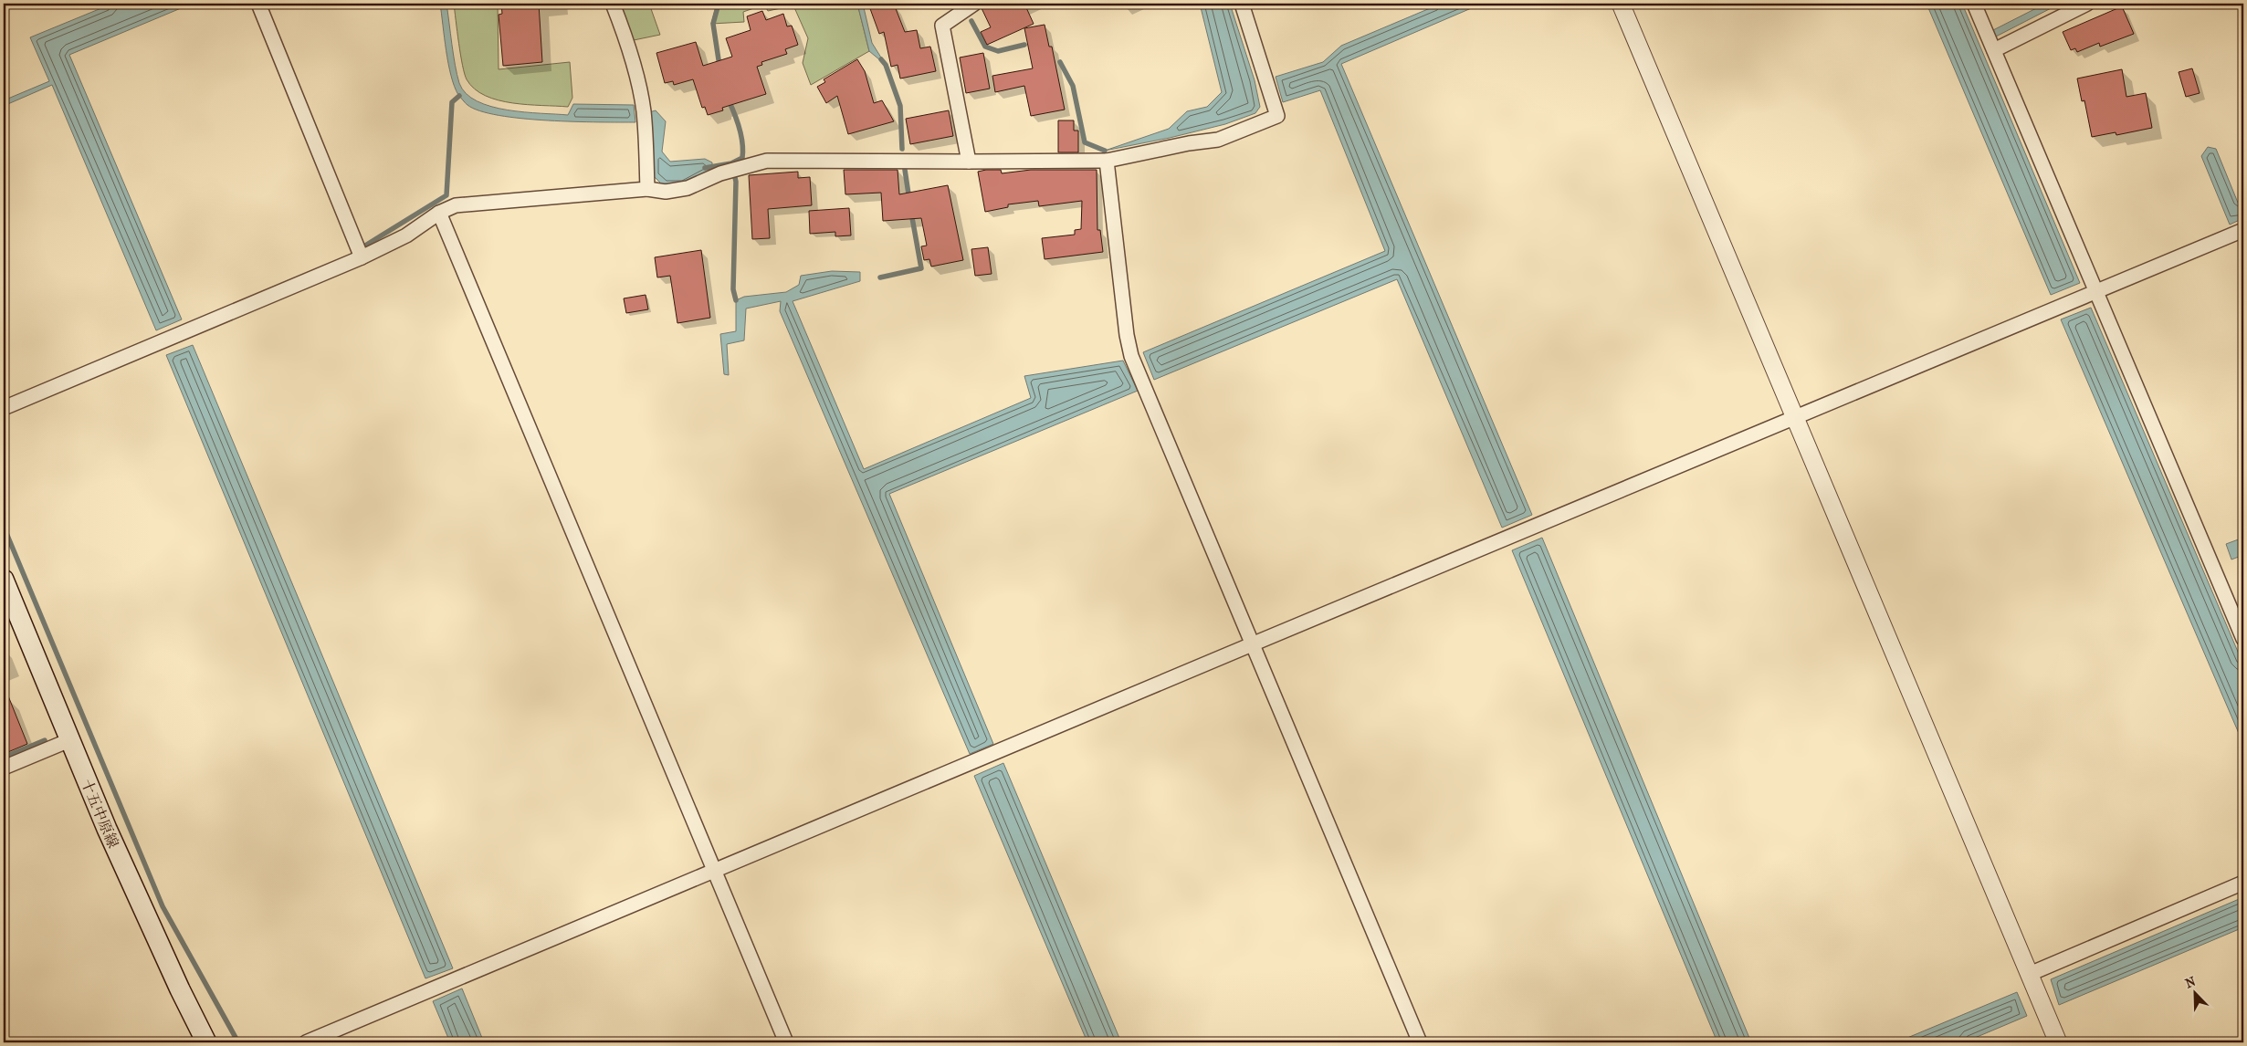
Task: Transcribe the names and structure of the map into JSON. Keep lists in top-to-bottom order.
{
  "streets": {
    "main road": ["十五中原線"]
  },
  "north": "top left"
}
